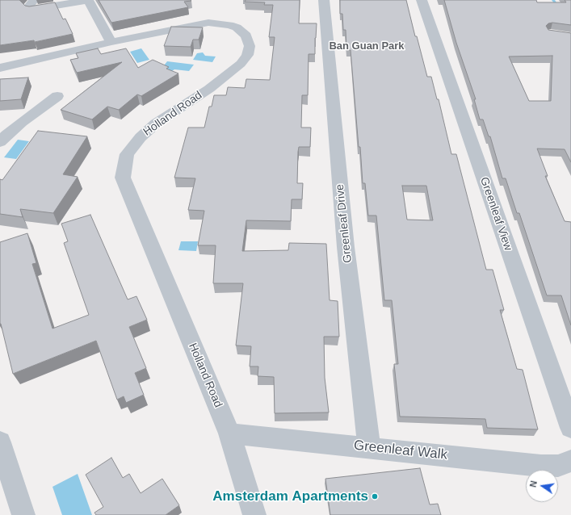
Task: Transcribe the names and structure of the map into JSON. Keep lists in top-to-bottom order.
{
  "streets": {
    "street": [
      "Holland Road",
      "Greenleaf View",
      "Greenleaf Drive",
      "Greenleaf Walk"
    ]
  },
  "crossings": [
    ["Holland Road", "Greenleaf Walk"],
    ["Greenleaf Drive", "Greenleaf Walk"]
  ],
  "districts": ["Ban Guan Park"],
  "places": ["Amsterdam Apartments"],
  "north": "left"
}
